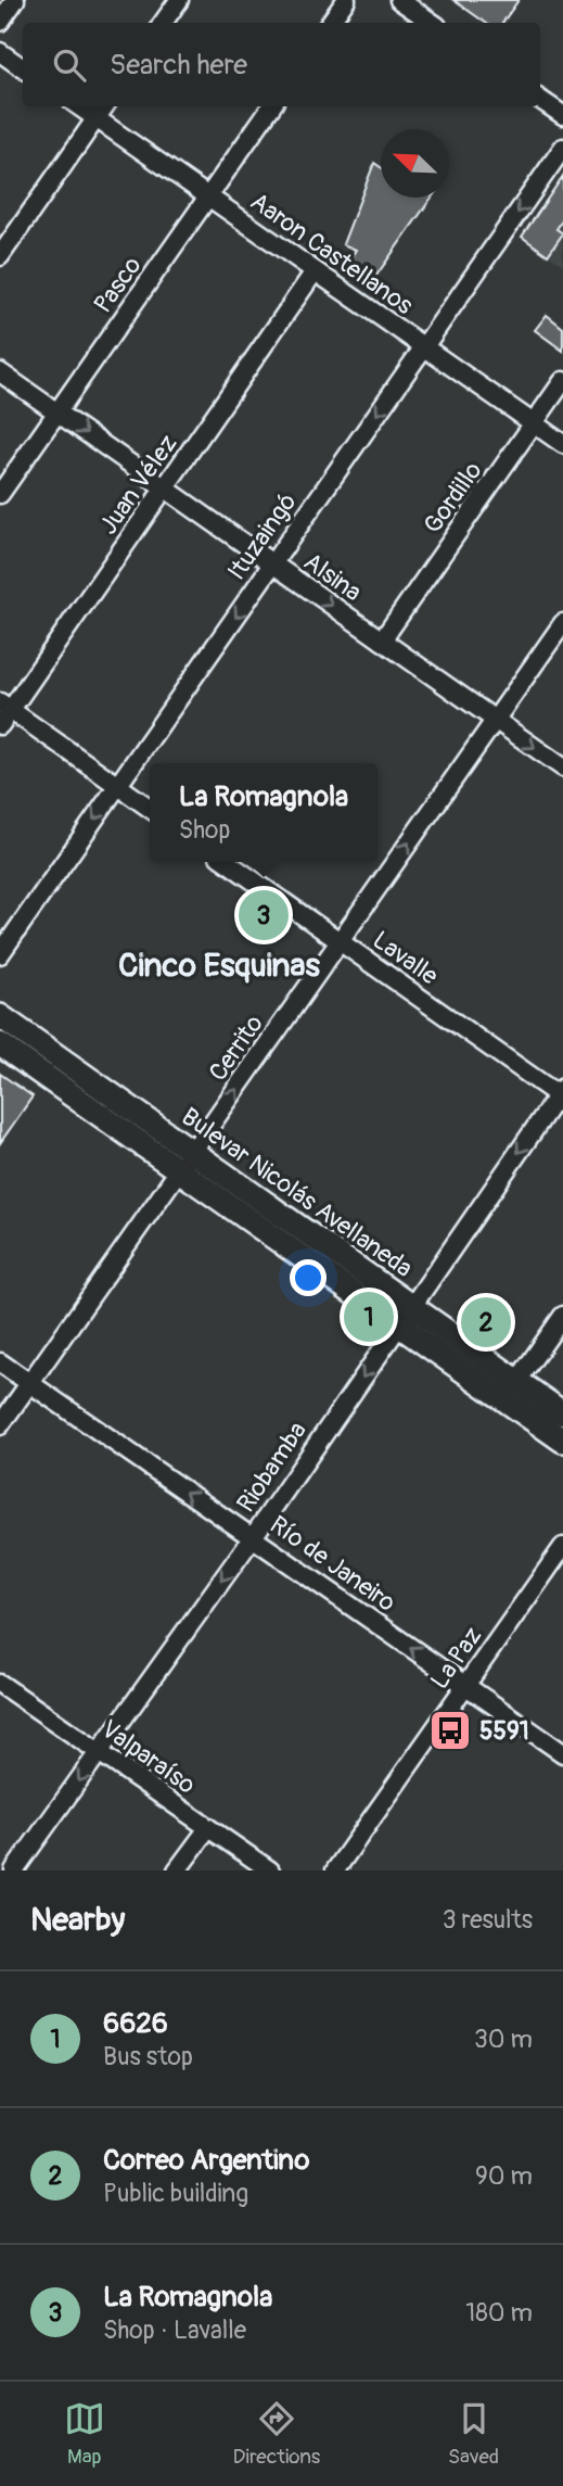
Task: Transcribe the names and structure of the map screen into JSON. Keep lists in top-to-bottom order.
{
  "streets": {
    "main road": ["Bulevar Nicolás Avellaneda"],
    "street": [
      "Aaron Castellanos",
      "Pasco",
      "Juan Vélez",
      "Gordillo",
      "Ituzaingó",
      "Alsina",
      "Lavalle",
      "Cerrito",
      "Riobamba",
      "Río de Janeiro",
      "La Paz",
      "Valparaíso"
    ]
  },
  "crossings": [
    ["Aaron Castellanos", "Pasco"],
    ["Aaron Castellanos", "Juan Vélez"],
    ["Aaron Castellanos", "Gordillo"],
    ["Aaron Castellanos", "Ituzaingó"],
    ["Pasco", "Alsina"],
    ["Juan Vélez", "Alsina"],
    ["Gordillo", "Alsina"],
    ["Ituzaingó", "Alsina"],
    ["Alsina", "Cerrito"],
    ["Lavalle", "Cerrito"],
    ["Lavalle", "Riobamba"],
    ["Cerrito", "Bulevar Nicolás Avellaneda"],
    ["Cerrito", "Río de Janeiro"],
    ["Bulevar Nicolás Avellaneda", "Riobamba"],
    ["Riobamba", "Río de Janeiro"],
    ["Riobamba", "Valparaíso"],
    ["Río de Janeiro", "La Paz"]
  ],
  "one_way": [
    "Ituzaingó",
    "Alsina",
    "Cerrito",
    "Riobamba",
    "Río de Janeiro"
  ],
  "districts": ["Cinco Esquinas"],
  "places": {
    "bus stop": ["5591"]
  },
  "north": "top left",
  "page": {
    "search": "Search here",
    "popup": ["La Romagnola", "Shop"],
    "pins": ["3", "1", "2"],
    "heading": ["Nearby", "3 results"],
    "list": [
      {
        "mark": "1",
        "name": "6626",
        "note": "Bus stop",
        "value": "30 m"
      },
      {
        "mark": "2",
        "name": "Correo Argentino",
        "note": "Public building",
        "value": "90 m"
      },
      {
        "mark": "3",
        "name": "La Romagnola",
        "note": "Shop · Lavalle",
        "value": "180 m"
      }
    ],
    "nav": ["Map", "Directions", "Saved"]
  }
}
